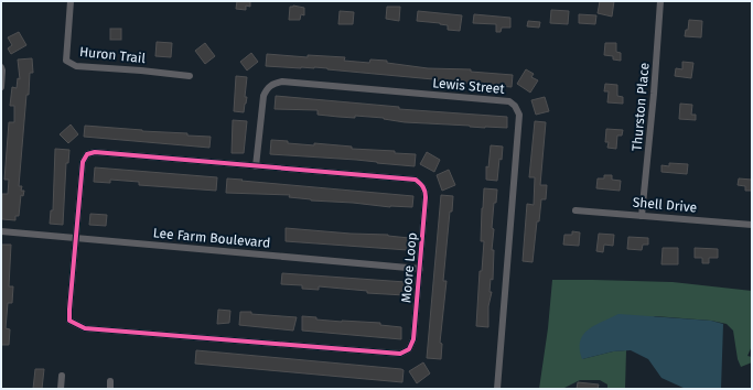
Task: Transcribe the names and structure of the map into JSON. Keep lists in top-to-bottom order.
{
  "streets": {
    "street": [
      "Huron Trail",
      "Lewis Street",
      "Thurston Place",
      "Shell Drive",
      "Lee Farm Boulevard",
      "Moore Loop"
    ]
  },
  "crossings": [
    ["Lewis Street", "Moore Loop"],
    ["Thurston Place", "Shell Drive"],
    ["Lee Farm Boulevard", "Moore Loop"]
  ]
}
